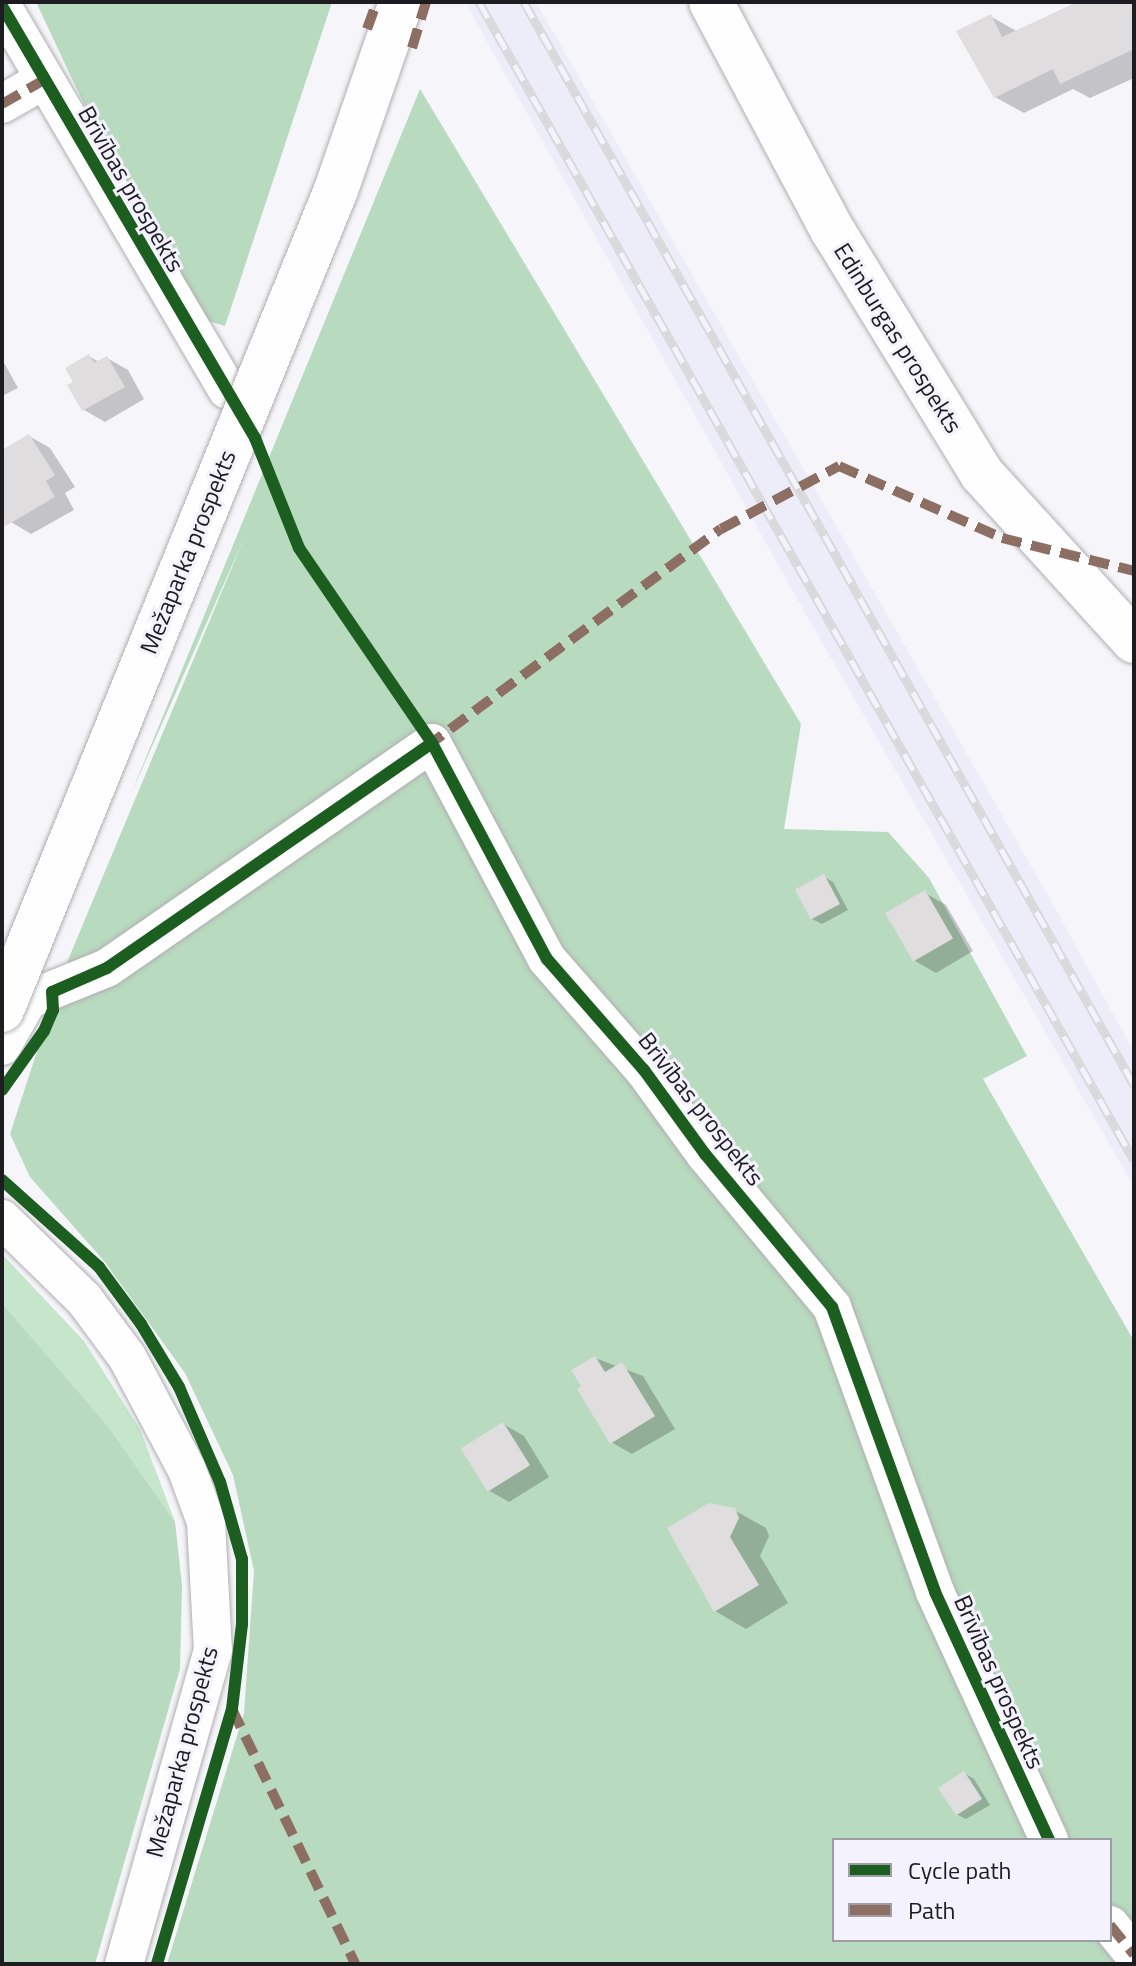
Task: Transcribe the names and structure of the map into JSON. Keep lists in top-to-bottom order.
{
  "streets": {
    "main road": ["Edinburgas prospekts", "Mežaparka prospekts"],
    "street": ["Brīvības prospekts"]
  },
  "crossings": [
    ["Brīvības prospekts", "Mežaparka prospekts"]
  ],
  "legend": ["Cycle path", "Path"]
}
